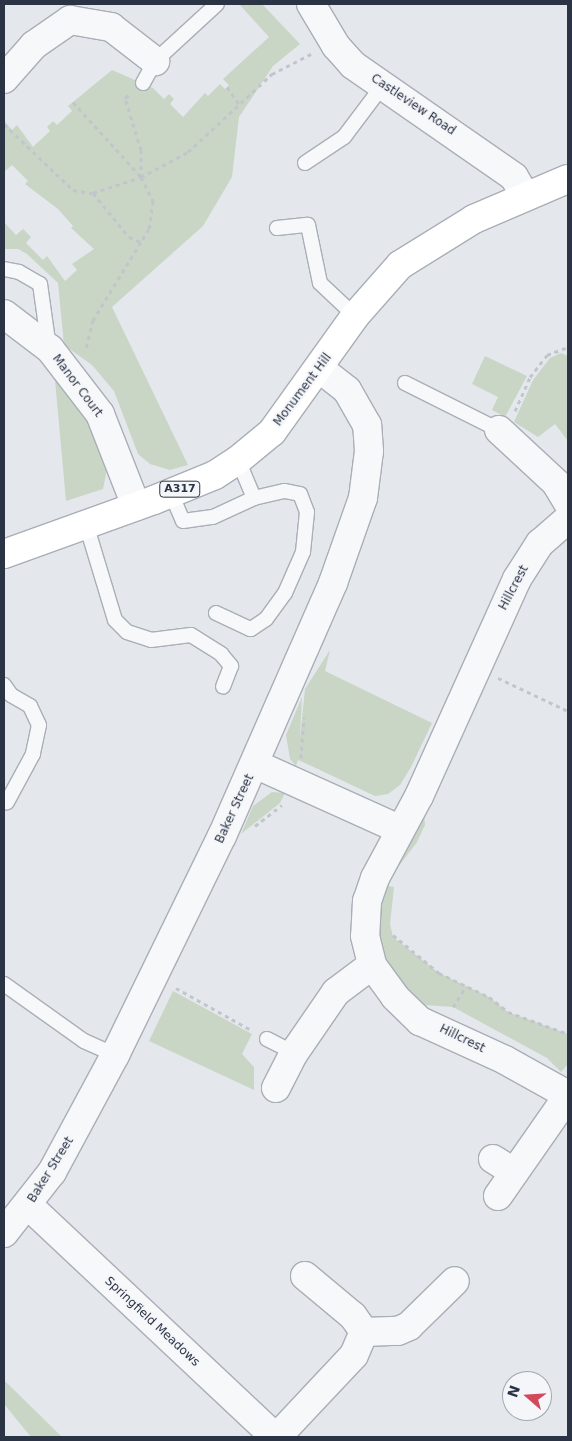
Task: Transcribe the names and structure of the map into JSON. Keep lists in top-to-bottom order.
{
  "streets": {
    "main road": ["Monument Hill", "A317"],
    "street": [
      "Castleview Road",
      "Manor Court",
      "Hillcrest",
      "Baker Street",
      "Springfield Meadows"
    ]
  },
  "crossings": [
    ["Castleview Road", "Monument Hill"],
    ["Manor Court", "Monument Hill"],
    ["Monument Hill", "Baker Street"],
    ["Baker Street", "Springfield Meadows"]
  ],
  "north": "left"
}
